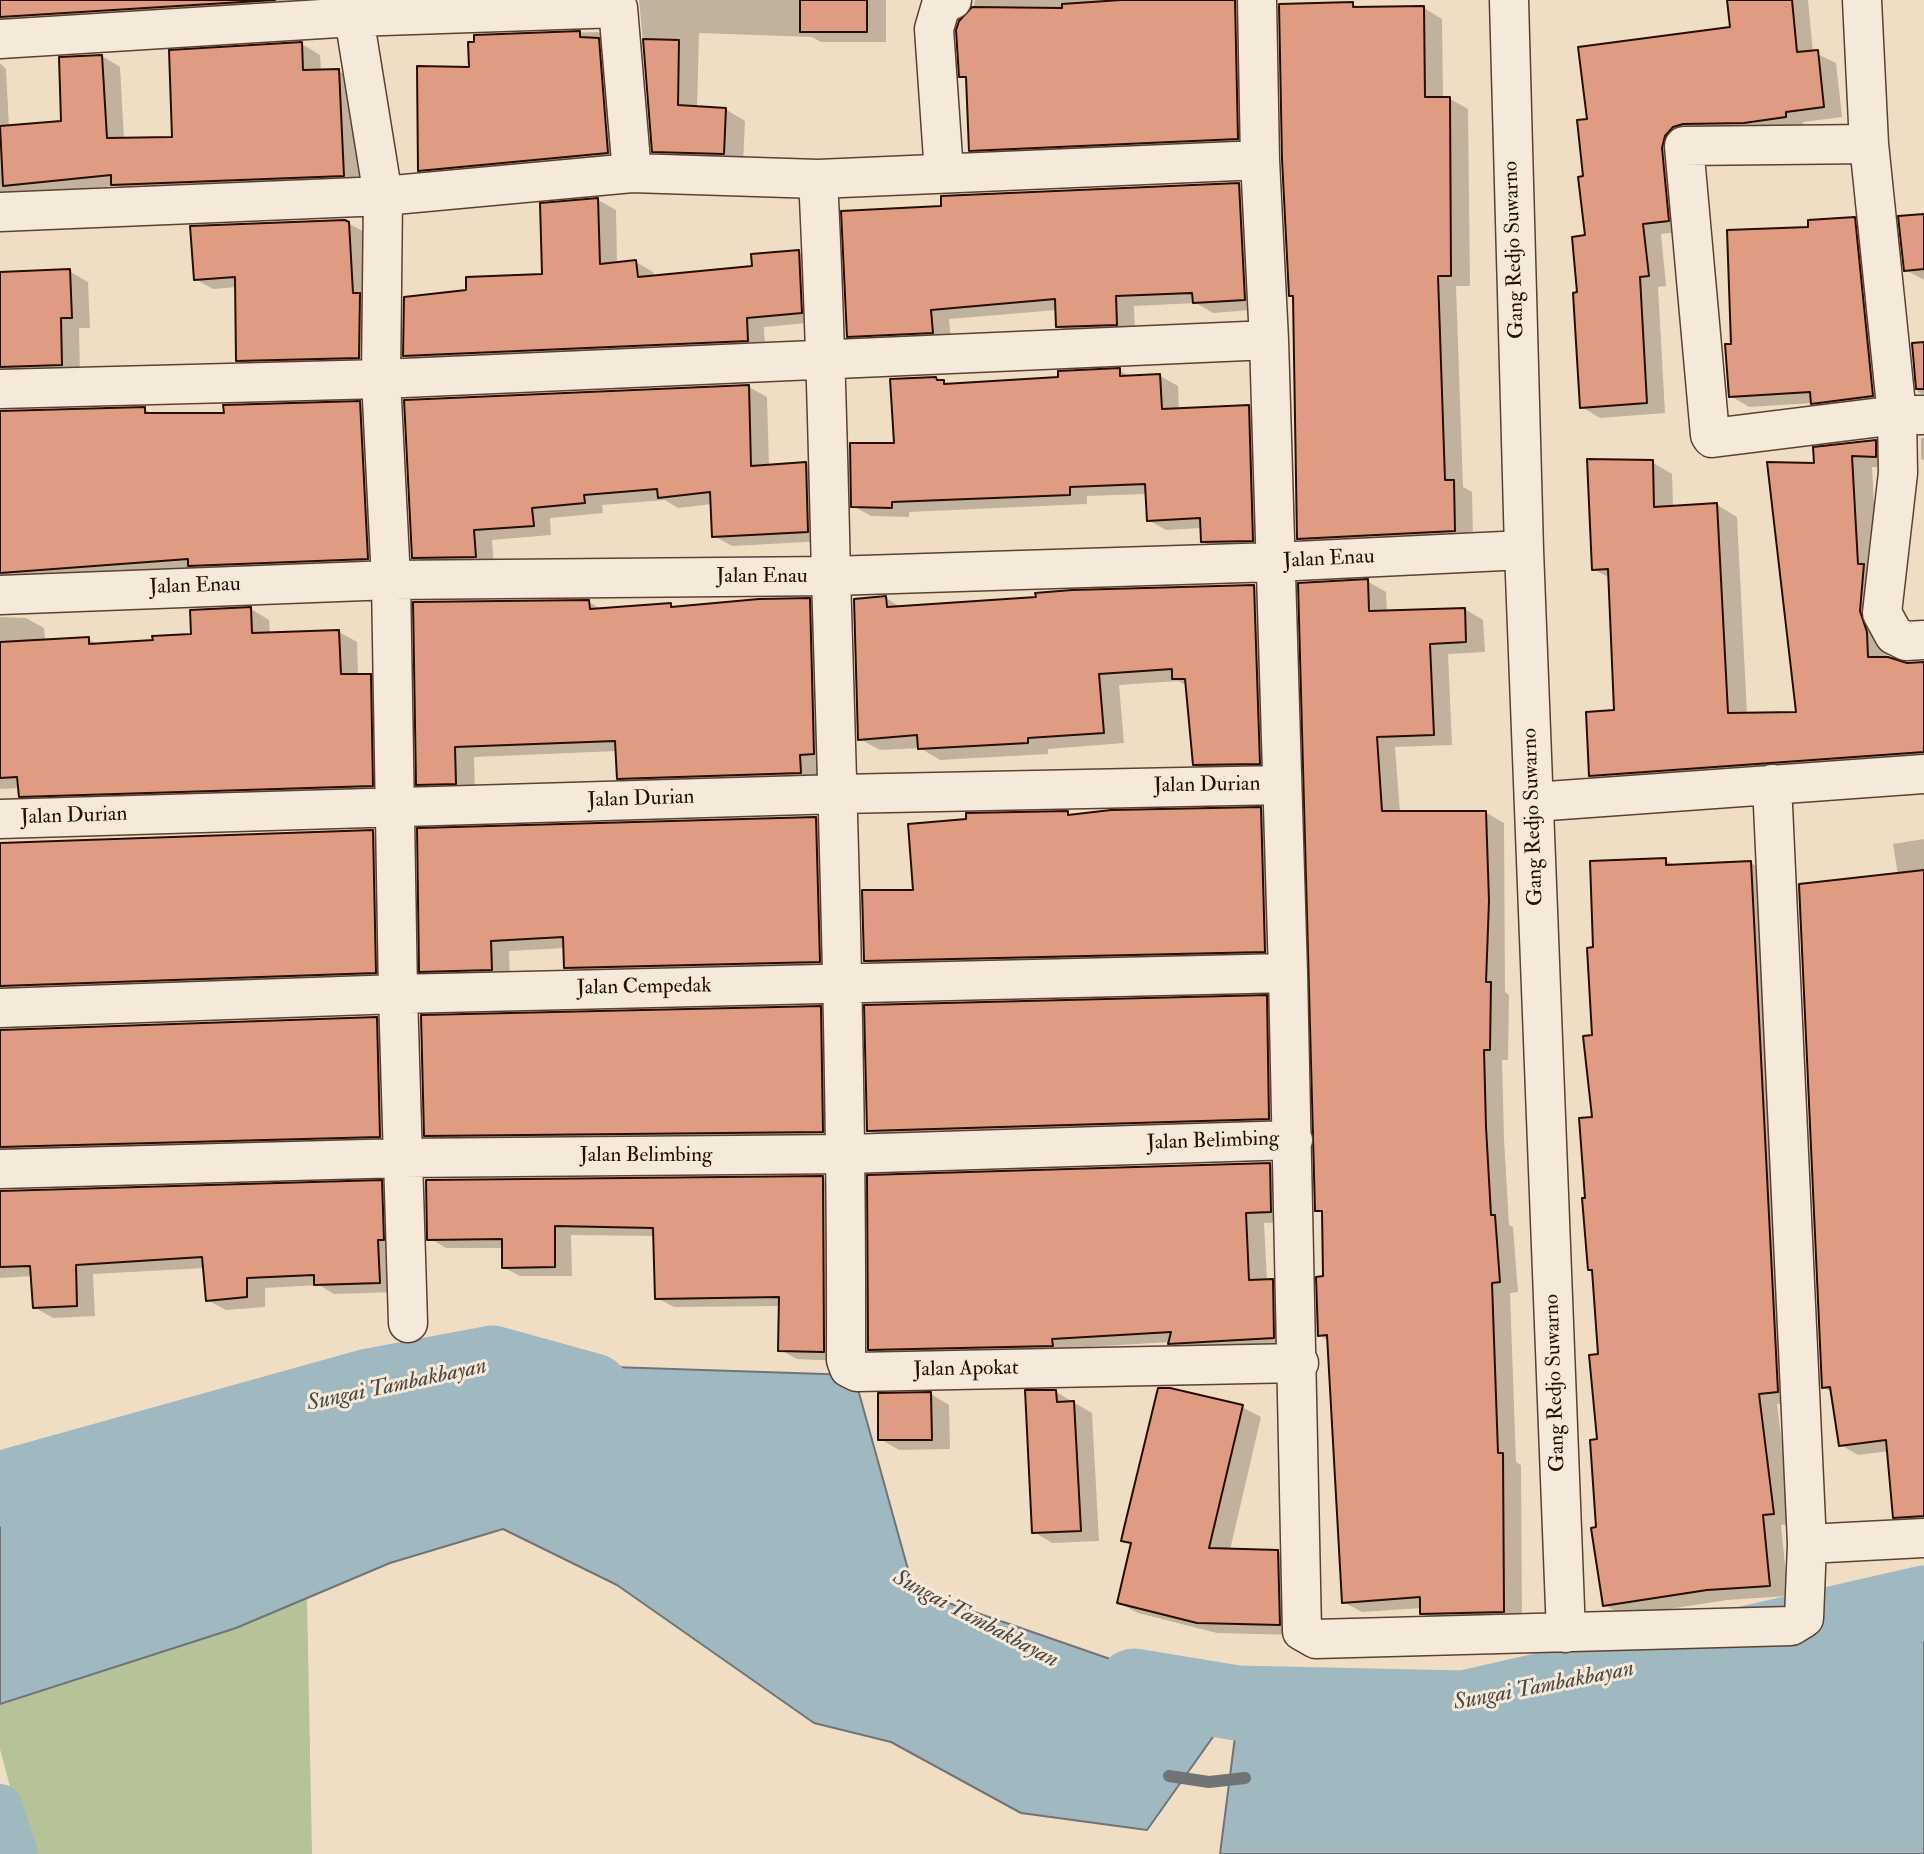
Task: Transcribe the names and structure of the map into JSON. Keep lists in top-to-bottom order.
{
  "streets": {
    "street": [
      "Gang Redjo Suwarno",
      "Jalan Enau",
      "Jalan Durian",
      "Jalan Cempedak",
      "Jalan Belimbing",
      "Jalan Apokat"
    ]
  },
  "crossings": [
    ["Gang Redjo Suwarno", "Jalan Enau"],
    ["Jalan Enau", "Jalan Apokat"],
    ["Jalan Durian", "Jalan Apokat"],
    ["Jalan Cempedak", "Jalan Apokat"],
    ["Jalan Belimbing", "Jalan Apokat"]
  ],
  "water": ["Sungai Tambakbayan"]
}
